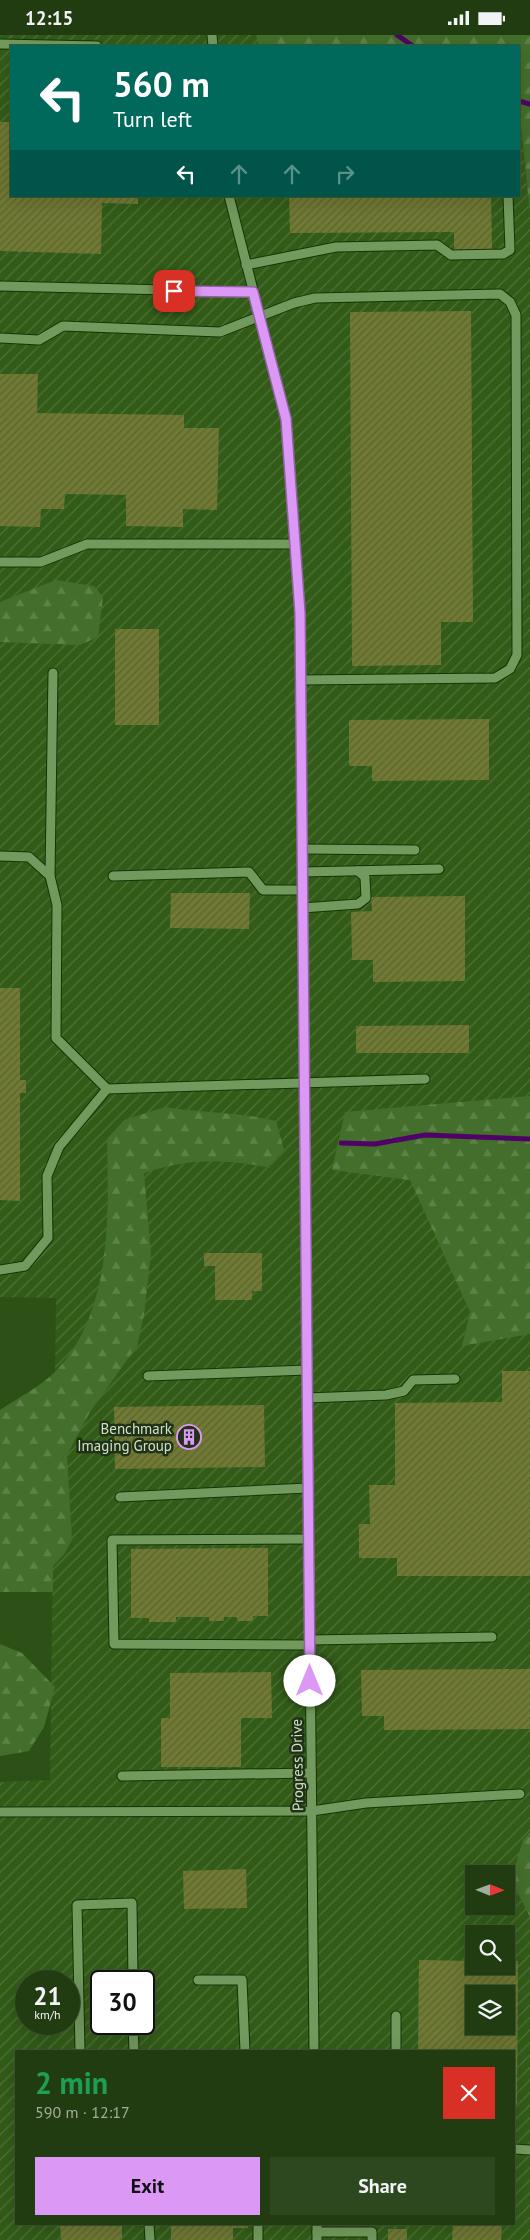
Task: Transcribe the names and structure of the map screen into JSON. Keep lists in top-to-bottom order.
{
  "streets": {
    "street": ["Progress Drive"]
  },
  "places": {
    "building": ["Benchmark Imaging Group"]
  },
  "north": "right",
  "page": {
    "status": "12:15",
    "turn": ["560 m", "Turn left"],
    "speed": "21 km/h",
    "limit": "30",
    "heading": ["2 min", "590 m · 12:17"],
    "buttons": ["Exit", "Share"]
  }
}
